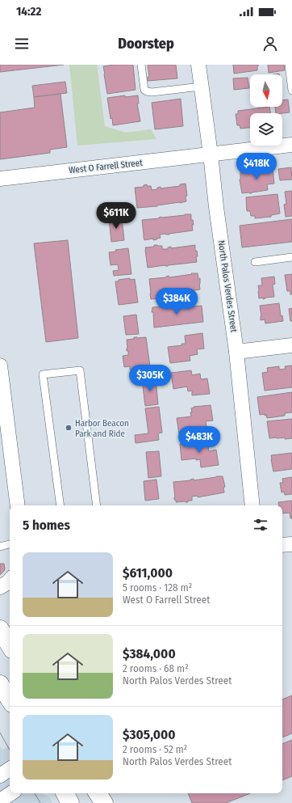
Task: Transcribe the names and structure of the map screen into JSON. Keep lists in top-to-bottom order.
{
  "streets": {
    "street": ["West O Farrell Street", "North Palos Verdes Street"]
  },
  "crossings": [
    ["West O Farrell Street", "North Palos Verdes Street"]
  ],
  "places": ["Harbor Beacon Park and Ride"],
  "north": "bottom",
  "page": {
    "status": "14:22",
    "header": "Doorstep",
    "price": [
      "$418K",
      "$611K",
      "$384K",
      "$305K",
      "$483K"
    ],
    "heading": "5 homes",
    "list": [
      {
        "name": "$611,000",
        "note": "5 rooms · 128 m² · West O Farrell Street"
      },
      {
        "name": "$384,000",
        "note": "2 rooms · 68 m² · North Palos Verdes Street"
      },
      {
        "name": "$305,000",
        "note": "2 rooms · 52 m² · North Palos Verdes Street"
      }
    ]
  }
}
